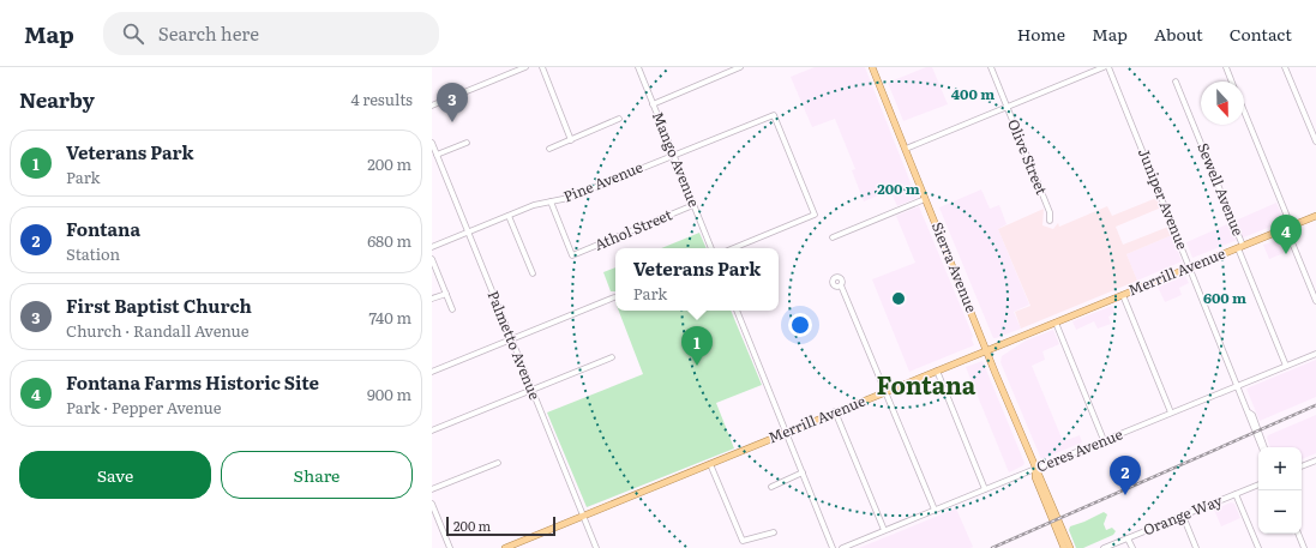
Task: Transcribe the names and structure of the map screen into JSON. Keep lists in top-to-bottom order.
{
  "streets": {
    "main road": ["Sierra Avenue", "Merrill Avenue"],
    "street": [
      "Olive Street",
      "Mango Avenue",
      "Pine Avenue",
      "Sewell Avenue",
      "Juniper Avenue",
      "Athol Street",
      "Palmetto Avenue",
      "Ceres Avenue",
      "Orange Way"
    ]
  },
  "crossings": [
    ["Mango Avenue", "Pine Avenue"],
    ["Mango Avenue", "Athol Street"],
    ["Pine Avenue", "Athol Street"],
    ["Pine Avenue", "Palmetto Avenue"],
    ["Sewell Avenue", "Merrill Avenue"],
    ["Sewell Avenue", "Ceres Avenue"],
    ["Juniper Avenue", "Merrill Avenue"],
    ["Juniper Avenue", "Ceres Avenue"],
    ["Sierra Avenue", "Merrill Avenue"],
    ["Sierra Avenue", "Ceres Avenue"],
    ["Merrill Avenue", "Palmetto Avenue"]
  ],
  "districts": ["Fontana"],
  "scale_bar": "200 m",
  "north": "bottom",
  "page": {
    "header": "Map",
    "search": "Search here",
    "nav": [
      "Home",
      "Map",
      "About",
      "Contact"
    ],
    "heading": ["Nearby", "4 results"],
    "pins": [
      "3",
      "4",
      "1",
      "2"
    ],
    "list": [
      {
        "mark": "1",
        "name": "Veterans Park",
        "note": "Park",
        "value": "200 m"
      },
      {
        "mark": "2",
        "name": "Fontana",
        "note": "Station",
        "value": "680 m"
      },
      {
        "mark": "3",
        "name": "First Baptist Church",
        "note": "Church · Randall Avenue",
        "value": "740 m"
      },
      {
        "mark": "4",
        "name": "Fontana Farms Historic Site",
        "note": "Park · Pepper Avenue",
        "value": "900 m"
      }
    ],
    "popup": ["Veterans Park", "Park"],
    "buttons": ["Save", "Share"],
    "map_buttons": ["+", "−"],
    "scale": "200 m"
  },
  "rings": ["400 m", "200 m", "600 m"]
}
